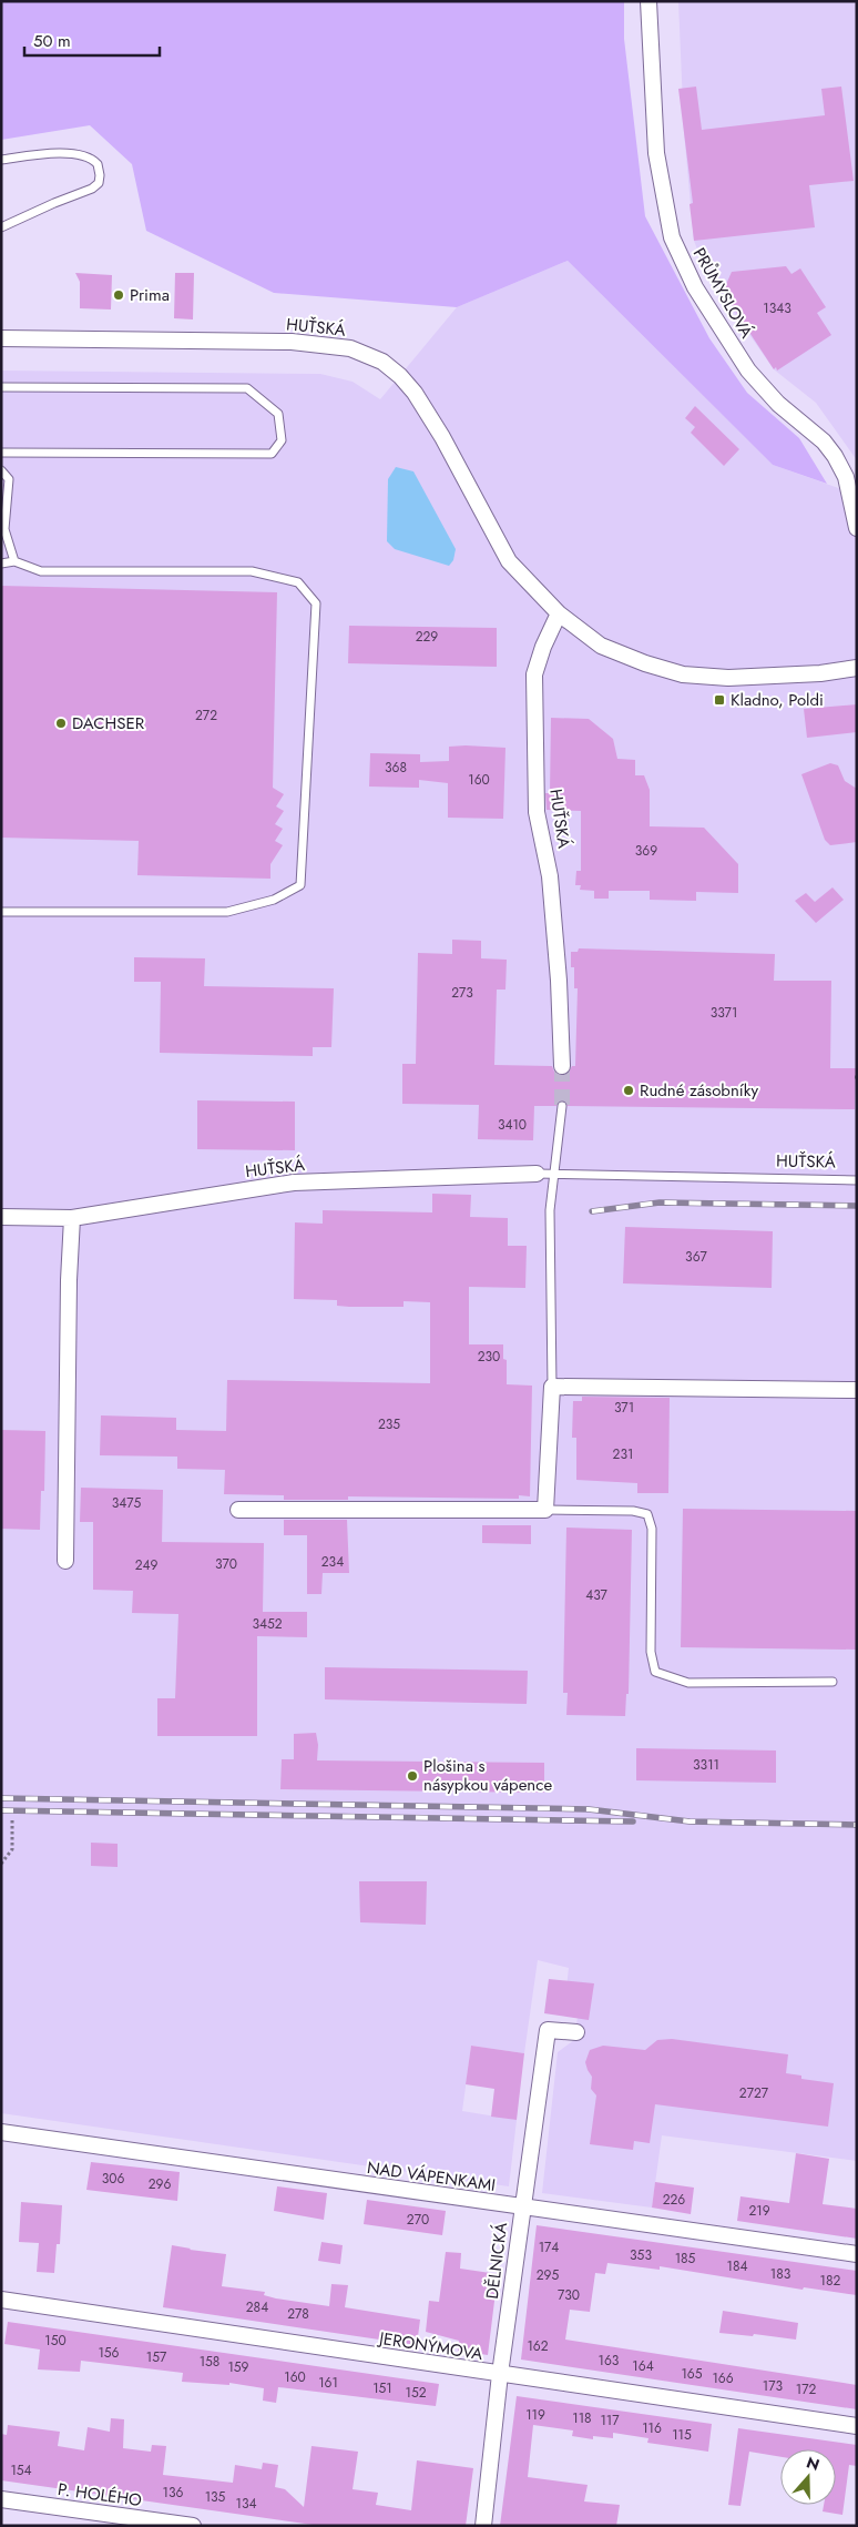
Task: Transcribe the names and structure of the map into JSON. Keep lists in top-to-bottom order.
{
  "streets": {
    "street": [
      "PRŮMYSLOVÁ",
      "HUŤSKÁ",
      "NAD VÁPENKAMI",
      "DĚLNICKÁ",
      "JERONÝMOVA",
      "P. HOLÉHO"
    ]
  },
  "crossings": [
    ["NAD VÁPENKAMI", "DĚLNICKÁ"],
    ["DĚLNICKÁ", "JERONÝMOVA"]
  ],
  "places": {
    "other": [
      "Prima",
      "DACHSER",
      "Rudné zásobníky",
      "Plošina s násypkou vápence"
    ],
    "transit": ["Kladno, Poldi"]
  },
  "house_numbers": [
    "1343",
    "229",
    "272",
    "368",
    "160",
    "369",
    "273",
    "3371",
    "3410",
    "367",
    "230",
    "371",
    "235",
    "231",
    "3475",
    "234",
    "370",
    "249",
    "437",
    "3452",
    "3311",
    "2727",
    "306",
    "296",
    "226",
    "219",
    "270",
    "174",
    "353",
    "185",
    "184",
    "183",
    "295",
    "182",
    "730",
    "284",
    "278",
    "150",
    "162",
    "156",
    "157",
    "163",
    "158",
    "164",
    "159",
    "165",
    "160",
    "166",
    "161",
    "173",
    "151",
    "172",
    "152",
    "119",
    "118",
    "117",
    "116",
    "115",
    "154",
    "136",
    "135",
    "134"
  ],
  "scale_bar": "50 m",
  "north": "top"
}
